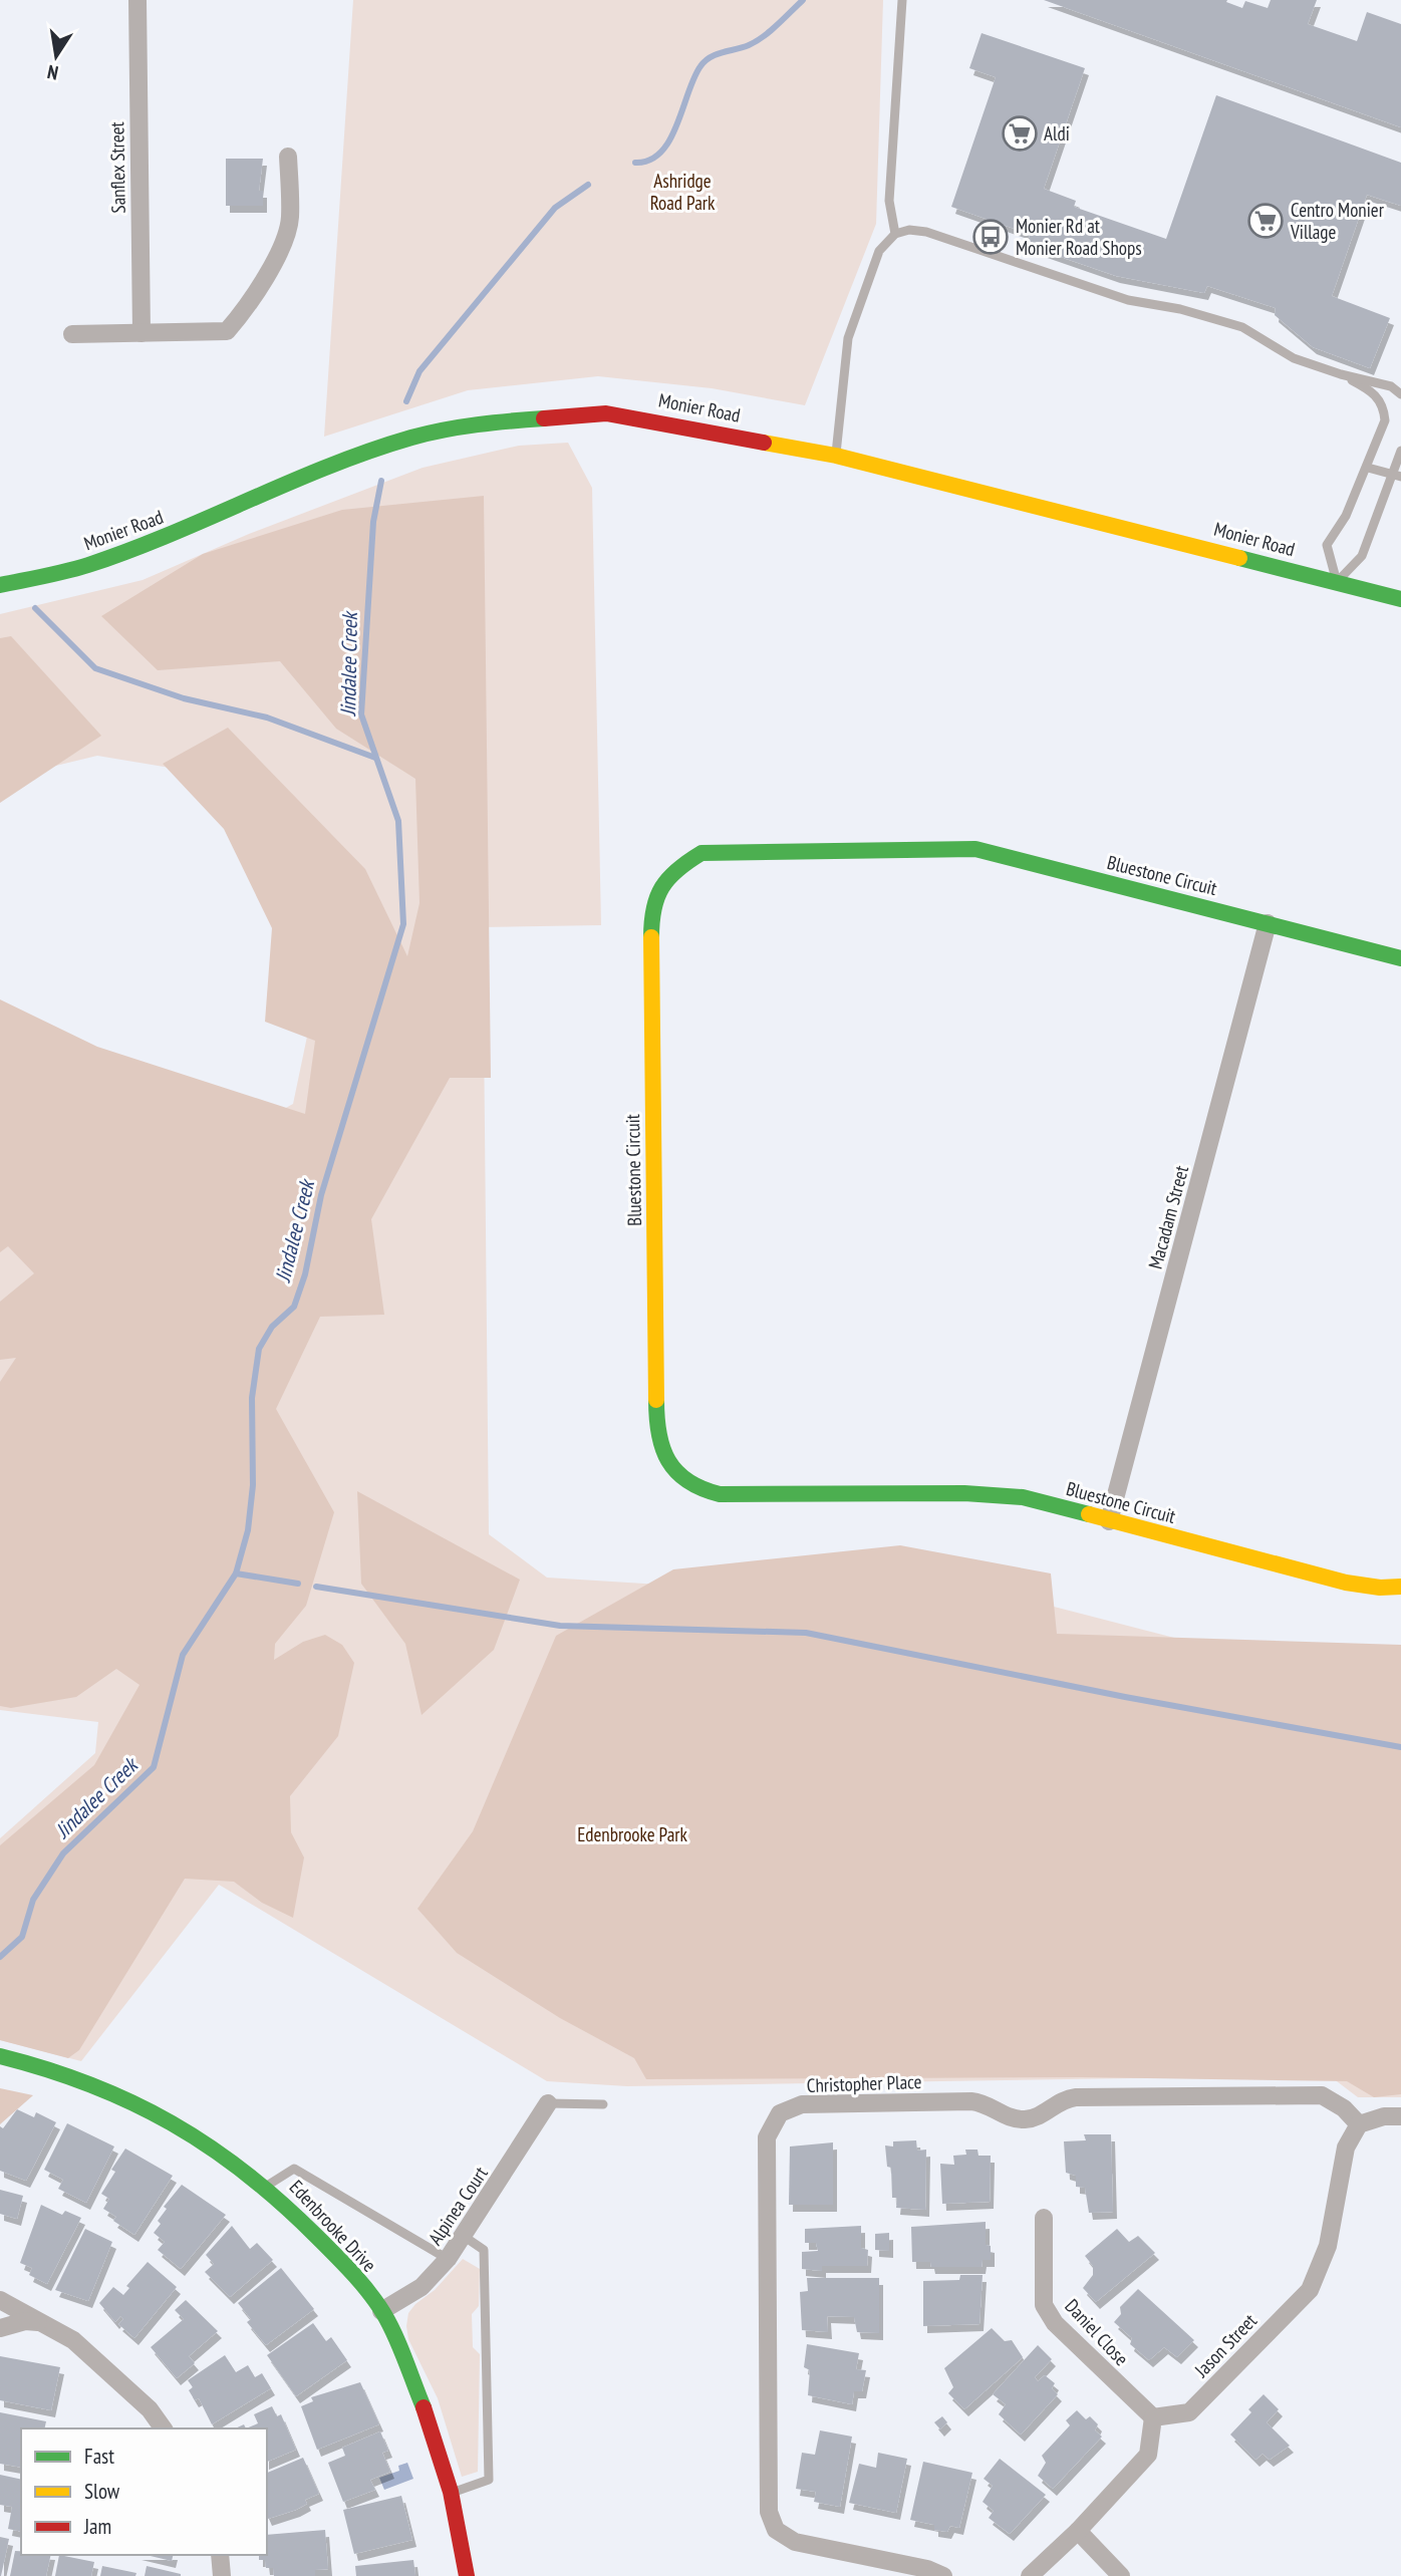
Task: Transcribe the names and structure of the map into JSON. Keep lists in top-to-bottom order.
{
  "streets": {
    "street": [
      "Sanflex Street",
      "Monier Road",
      "Bluestone Circuit",
      "Macadam Street",
      "Christopher Place",
      "Alpinea Court",
      "Edenbrooke Drive",
      "Daniel Close",
      "Jason Street"
    ]
  },
  "crossings": [
    ["Bluestone Circuit", "Macadam Street"],
    ["Christopher Place", "Jason Street"],
    ["Alpinea Court", "Edenbrooke Drive"],
    ["Daniel Close", "Jason Street"]
  ],
  "water": ["Jindalee Creek"],
  "parks": ["Ashridge Road Park", "Edenbrooke Park"],
  "places": {
    "supermarket": ["Aldi", "Centro Monier Village"],
    "bus stop": ["Monier Rd at Monier Road Shops"]
  },
  "legend": ["Fast", "Slow", "Jam"],
  "north": "bottom"
}
